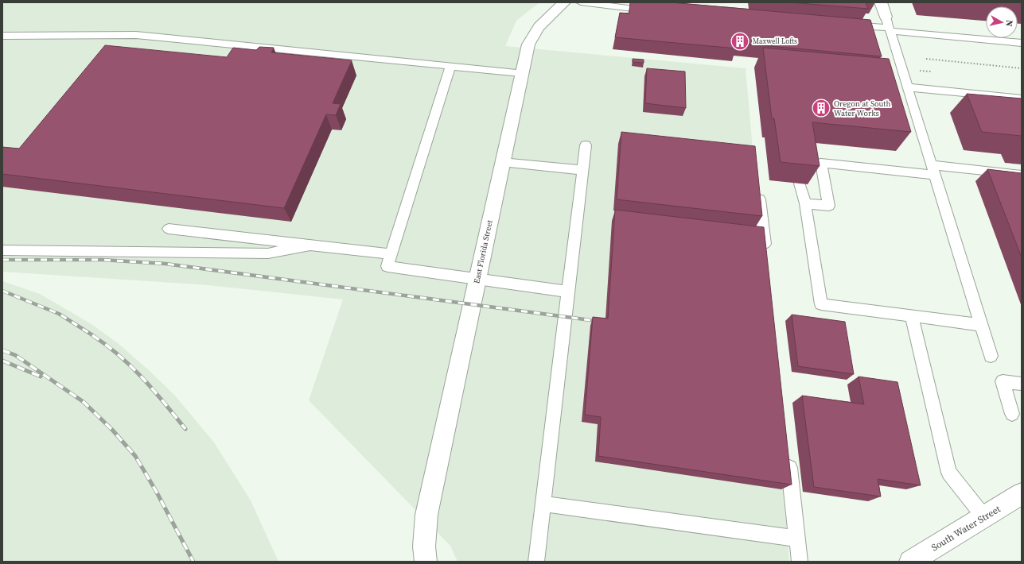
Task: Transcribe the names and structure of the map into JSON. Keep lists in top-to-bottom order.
{
  "streets": {
    "street": ["East Florida Street", "South Water Street"]
  },
  "places": {
    "building": ["Maxwell Lofts", "Oregon at South Water Works"]
  },
  "north": "right"
}
